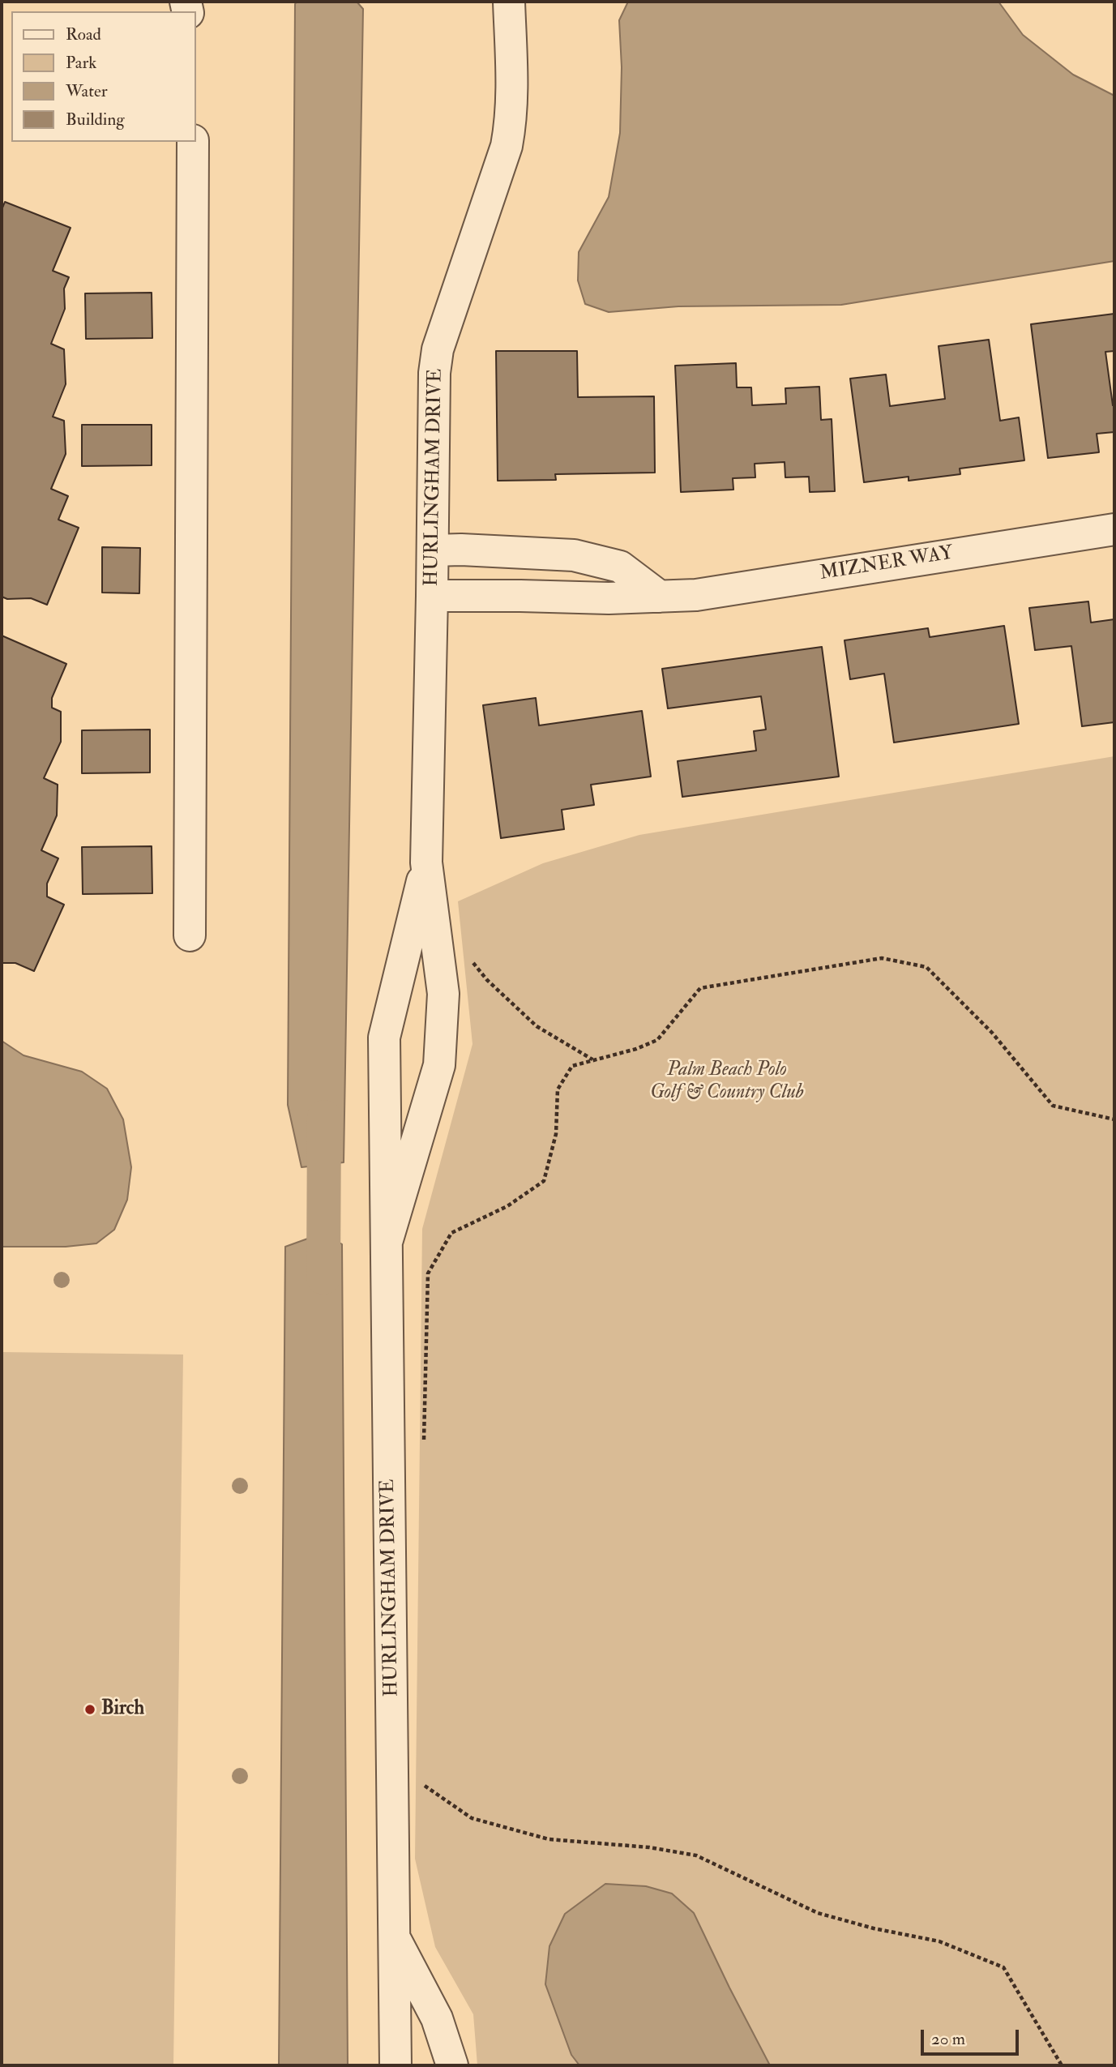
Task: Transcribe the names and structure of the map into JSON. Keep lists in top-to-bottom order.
{
  "streets": {
    "street": ["HURLINGHAM DRIVE", "MIZNER WAY"]
  },
  "crossings": [
    ["HURLINGHAM DRIVE", "MIZNER WAY"]
  ],
  "parks": ["Palm Beach Polo Golf & Country Club"],
  "places": ["Birch"],
  "legend": [
    "Road",
    "Park",
    "Water",
    "Building"
  ],
  "scale_bar": "20 m"
}
